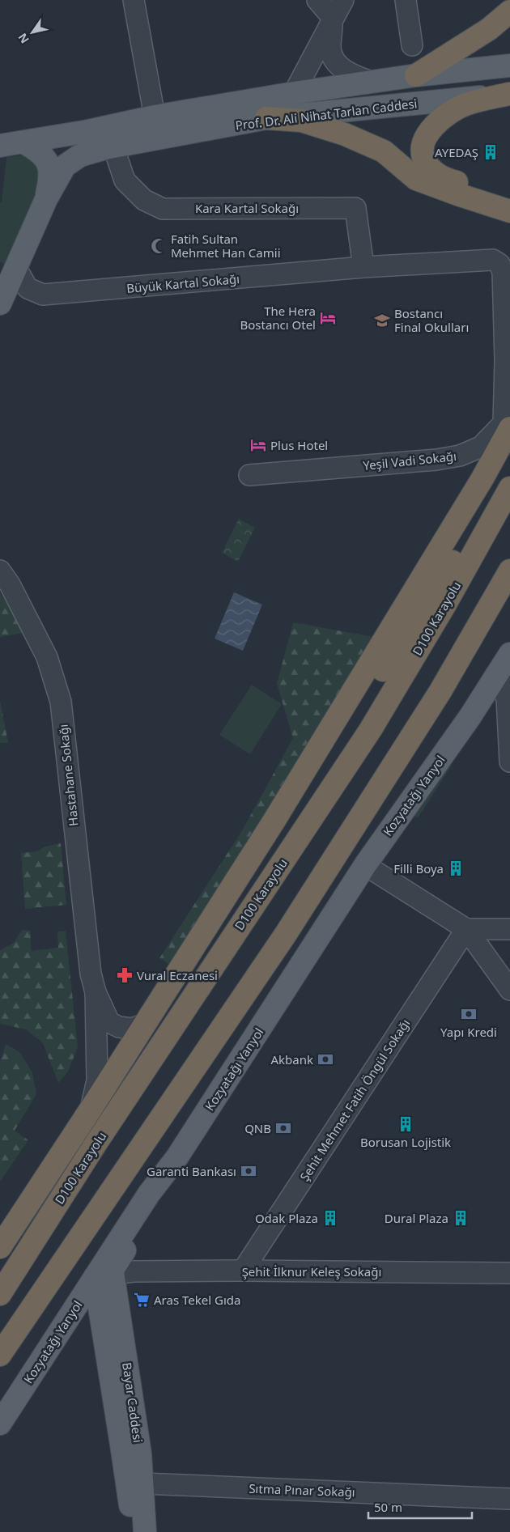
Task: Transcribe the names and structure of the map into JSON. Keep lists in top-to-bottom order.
{
  "streets": {
    "highway": ["D100 Karayolu"],
    "main road": ["Prof. Dr. Ali Nihat Tarlan Caddesi", "Kozyatağı Yanyol", "Bayar Caddesi"],
    "street": [
      "Kara Kartal Sokağı",
      "Büyük Kartal Sokağı",
      "Yeşil Vadi Sokağı",
      "Hastahane Sokağı",
      "Şehit Mehmet Fatih Öngül Sokağı",
      "Şehit İlknur Keleş Sokağı",
      "Sıtma Pınar Sokağı"
    ]
  },
  "crossings": [
    ["Prof. Dr. Ali Nihat Tarlan Caddesi", "Kara Kartal Sokağı"],
    ["Kara Kartal Sokağı", "Büyük Kartal Sokağı"],
    ["Kozyatağı Yanyol", "Şehit İlknur Keleş Sokağı"],
    ["Kozyatağı Yanyol", "Bayar Caddesi"],
    ["Şehit Mehmet Fatih Öngül Sokağı", "Şehit İlknur Keleş Sokağı"],
    ["Şehit İlknur Keleş Sokağı", "Bayar Caddesi"],
    ["Bayar Caddesi", "Sıtma Pınar Sokağı"]
  ],
  "places": {
    "building": [
      "AYEDAŞ",
      "Filli Boya",
      "Borusan Lojistik",
      "Odak Plaza",
      "Dural Plaza"
    ],
    "mosque": ["Fatih Sultan Mehmet Han Camii"],
    "hotel": ["The Hera Bostancı Otel", "Plus Hotel"],
    "school or university": ["Bostancı Final Okulları"],
    "pharmacy": ["Vural Eczanesi"],
    "bank": [
      "Yapı Kredi",
      "Akbank",
      "QNB",
      "Garanti Bankası"
    ],
    "supermarket": ["Aras Tekel Gıda"]
  },
  "scale_bar": "50 m",
  "north": "bottom left"
}
